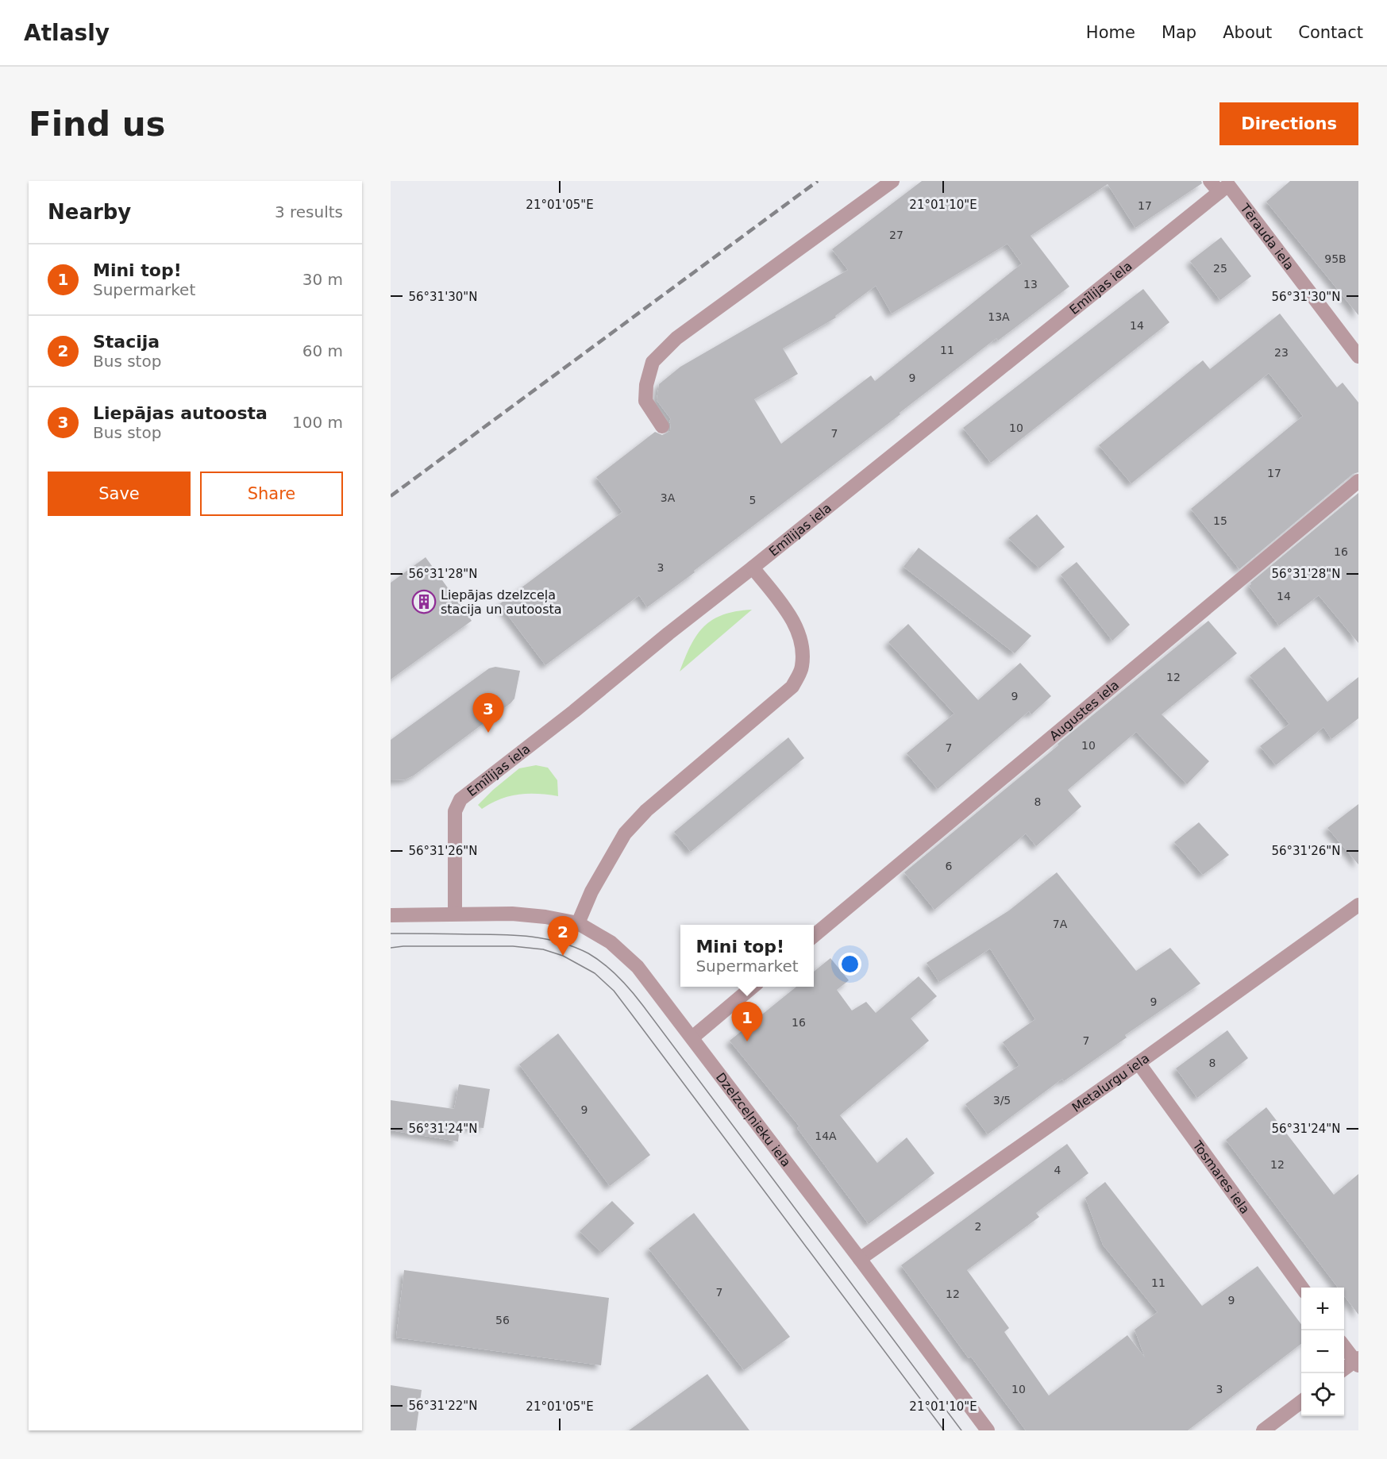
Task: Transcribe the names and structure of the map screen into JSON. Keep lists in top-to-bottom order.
{
  "streets": {
    "street": [
      "Tērauda iela",
      "Emīlijas iela",
      "Augustes iela",
      "Metalurgu iela",
      "Dzelzceļnieku iela",
      "Tosmares iela"
    ]
  },
  "crossings": [
    ["Tērauda iela", "Emīlijas iela"],
    ["Emīlijas iela", "Dzelzceļnieku iela"],
    ["Metalurgu iela", "Dzelzceļnieku iela"],
    ["Metalurgu iela", "Tosmares iela"]
  ],
  "places": {
    "building": ["Liepājas dzelzceļa stacija un autoosta"]
  },
  "house_numbers": [
    "17",
    "27",
    "95B",
    "25",
    "13",
    "13A",
    "14",
    "11",
    "23",
    "9",
    "10",
    "7",
    "17",
    "3A",
    "5",
    "15",
    "16",
    "3",
    "14",
    "12",
    "9",
    "10",
    "7",
    "8",
    "6",
    "7A",
    "9",
    "16",
    "7",
    "8",
    "3/5",
    "9",
    "14A",
    "12",
    "4",
    "2",
    "11",
    "7",
    "12",
    "9",
    "56",
    "10",
    "3"
  ],
  "page": {
    "header": "Atlasly",
    "nav": [
      "Home",
      "Map",
      "About",
      "Contact"
    ],
    "buttons": [
      "Directions",
      ["Save", "Share"]
    ],
    "title": "Find us",
    "heading": ["Nearby", "3 results"],
    "list": [
      {
        "mark": "1",
        "name": "Mini top!",
        "note": "Supermarket",
        "value": "30 m"
      },
      {
        "mark": "2",
        "name": "Stacija",
        "note": "Bus stop",
        "value": "60 m"
      },
      {
        "mark": "3",
        "name": "Liepājas autoosta",
        "note": "Bus stop",
        "value": "100 m"
      }
    ],
    "pins": ["3", "2", "1"],
    "popup": ["Mini top!", "Supermarket"],
    "map_buttons": ["+", "−"]
  },
  "coordinates": [
    "21°01'05\"E",
    "21°01'10\"E",
    "56°31'30\"N",
    "56°31'28\"N",
    "56°31'26\"N",
    "56°31'24\"N",
    "56°31'22\"N"
  ]
}
